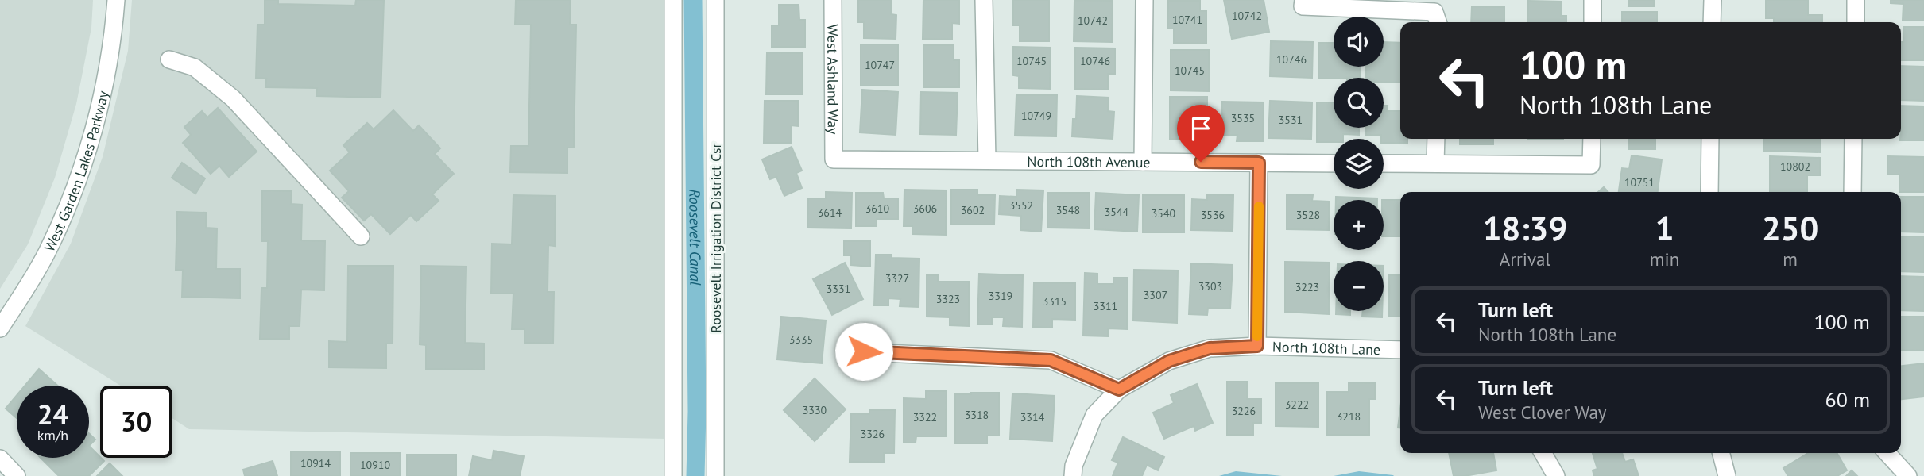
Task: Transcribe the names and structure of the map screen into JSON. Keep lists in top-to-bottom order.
{
  "streets": {
    "street": [
      "West Ashland Way",
      "North 108th Avenue",
      "West Garden Lakes Parkway",
      "Roosevelt Irrigation District Csr",
      "North 108th Lane"
    ]
  },
  "crossings": [
    ["West Ashland Way", "North 108th Avenue"]
  ],
  "water": ["Roosevelt Canal"],
  "house_numbers": [
    "10742",
    "10741",
    "10742",
    "10746",
    "10745",
    "10746",
    "10747",
    "10745",
    "10749",
    "3535",
    "3531",
    "10802",
    "10751",
    "3552",
    "3610",
    "3606",
    "3602",
    "3548",
    "3544",
    "3614",
    "3540",
    "3536",
    "3528",
    "3327",
    "3303",
    "3223",
    "3331",
    "3307",
    "3319",
    "3323",
    "3315",
    "3311",
    "3335",
    "3222",
    "3330",
    "3226",
    "3318",
    "3218",
    "3322",
    "3314",
    "3326",
    "10914",
    "10910"
  ],
  "page": {
    "map_buttons": ["+", "−"],
    "turn": ["100 m", "North 108th Lane"],
    "eta": [
      "18:39",
      "Arrival",
      "1",
      "min",
      "250",
      "m"
    ],
    "list": [
      {
        "name": "Turn left",
        "note": "North 108th Lane",
        "value": "100 m"
      },
      {
        "name": "Turn left",
        "note": "West Clover Way",
        "value": "60 m"
      }
    ],
    "speed": "24 km/h",
    "limit": "30"
  }
}
